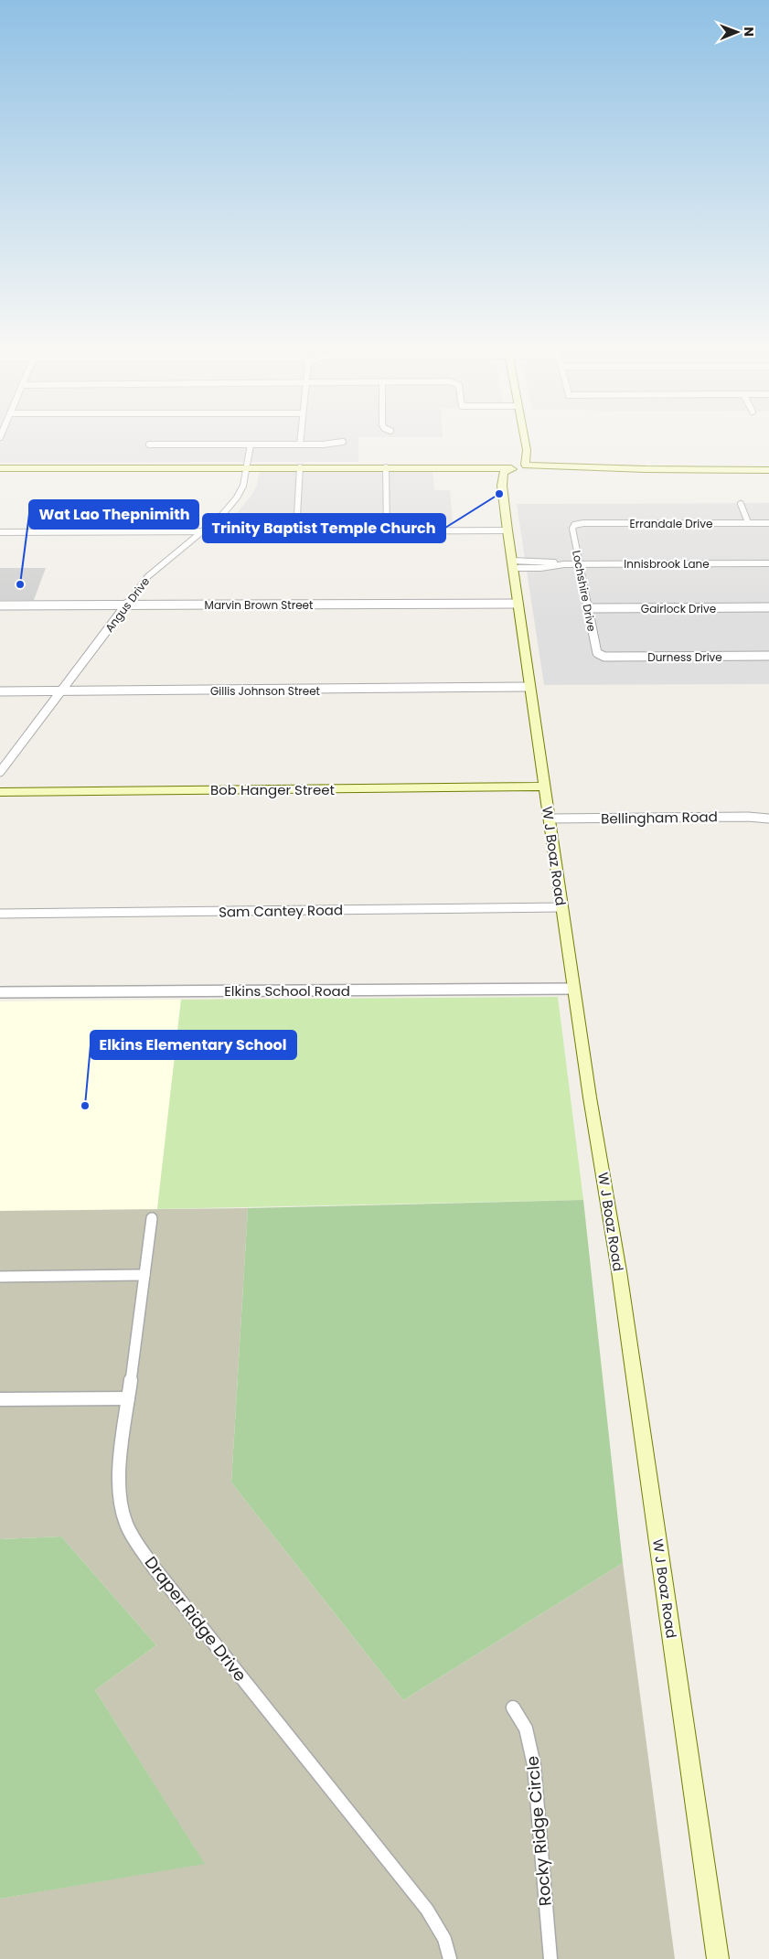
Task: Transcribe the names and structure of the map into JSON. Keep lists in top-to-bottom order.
{
  "streets": {
    "street": [
      "Errandale Drive",
      "Innisbrook Lane",
      "Lochshire Drive",
      "Angus Drive",
      "Marvin Brown Street",
      "Gairlock Drive",
      "Durness Drive",
      "Gillis Johnson Street",
      "Bob Hanger Street",
      "Bellingham Road",
      "W J Boaz Road",
      "Sam Cantey Road",
      "Elkins School Road",
      "Draper Ridge Drive",
      "Rocky Ridge Circle"
    ]
  },
  "crossings": [
    ["Errandale Drive", "Lochshire Drive"],
    ["Innisbrook Lane", "Lochshire Drive"],
    ["Innisbrook Lane", "W J Boaz Road"],
    ["Lochshire Drive", "Gairlock Drive"],
    ["Lochshire Drive", "Durness Drive"],
    ["Angus Drive", "Marvin Brown Street"],
    ["Angus Drive", "Gillis Johnson Street"],
    ["Marvin Brown Street", "W J Boaz Road"],
    ["Gillis Johnson Street", "W J Boaz Road"],
    ["Bob Hanger Street", "W J Boaz Road"],
    ["Bellingham Road", "W J Boaz Road"],
    ["W J Boaz Road", "Sam Cantey Road"],
    ["W J Boaz Road", "Elkins School Road"]
  ],
  "places": ["Trinity Baptist Temple Church", "Wat Lao Thepnimith", "Elkins Elementary School"],
  "north": "right"
}
